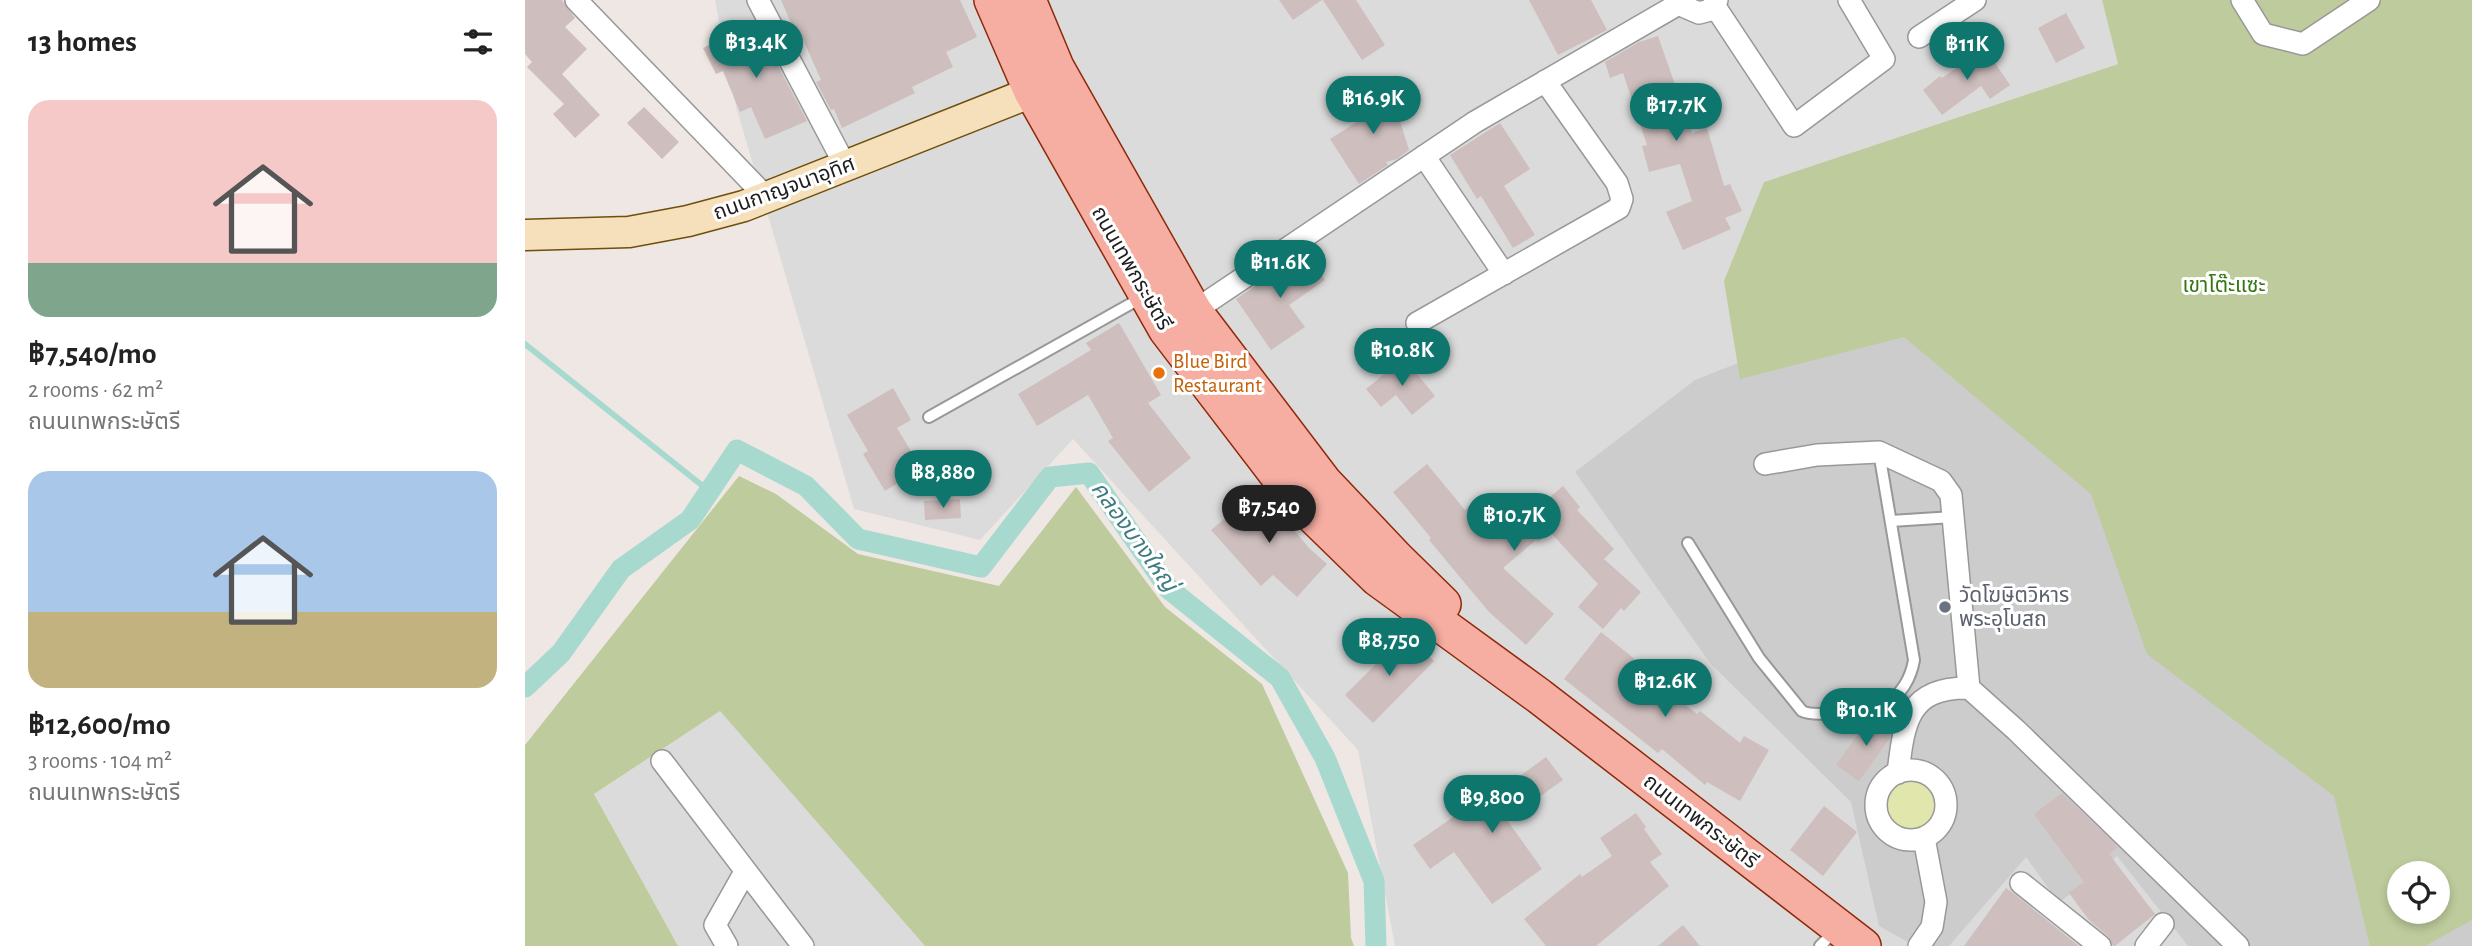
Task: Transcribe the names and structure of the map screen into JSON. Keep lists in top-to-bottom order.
{
  "streets": {
    "main road": ["ถนนเทพกระษัตรี"],
    "street": ["ถนนกาญจนาอุทิศ"]
  },
  "crossings": [
    ["ถนนกาญจนาอุทิศ", "ถนนเทพกระษัตรี"]
  ],
  "water": ["คลองบางใหญ่"],
  "parks": ["เขาโต๊ะแซะ"],
  "places": ["Blue Bird Restaurant", "วัดโฆษิตวิหาร พระอุโบสถ"],
  "page": {
    "heading": "13 homes",
    "price": [
      "฿13.4K",
      "฿11K",
      "฿16.9K",
      "฿17.7K",
      "฿11.6K",
      "฿10.8K",
      "฿8,880",
      "฿7,540",
      "฿10.7K",
      "฿8,750",
      "฿12.6K",
      "฿10.1K",
      "฿9,800"
    ],
    "list": [
      {
        "name": "฿7,540/mo",
        "note": "2 rooms · 62 m² · ถนนเทพกระษัตรี"
      },
      {
        "name": "฿12,600/mo",
        "note": "3 rooms · 104 m² · ถนนเทพกระษัตรี"
      }
    ]
  }
}
